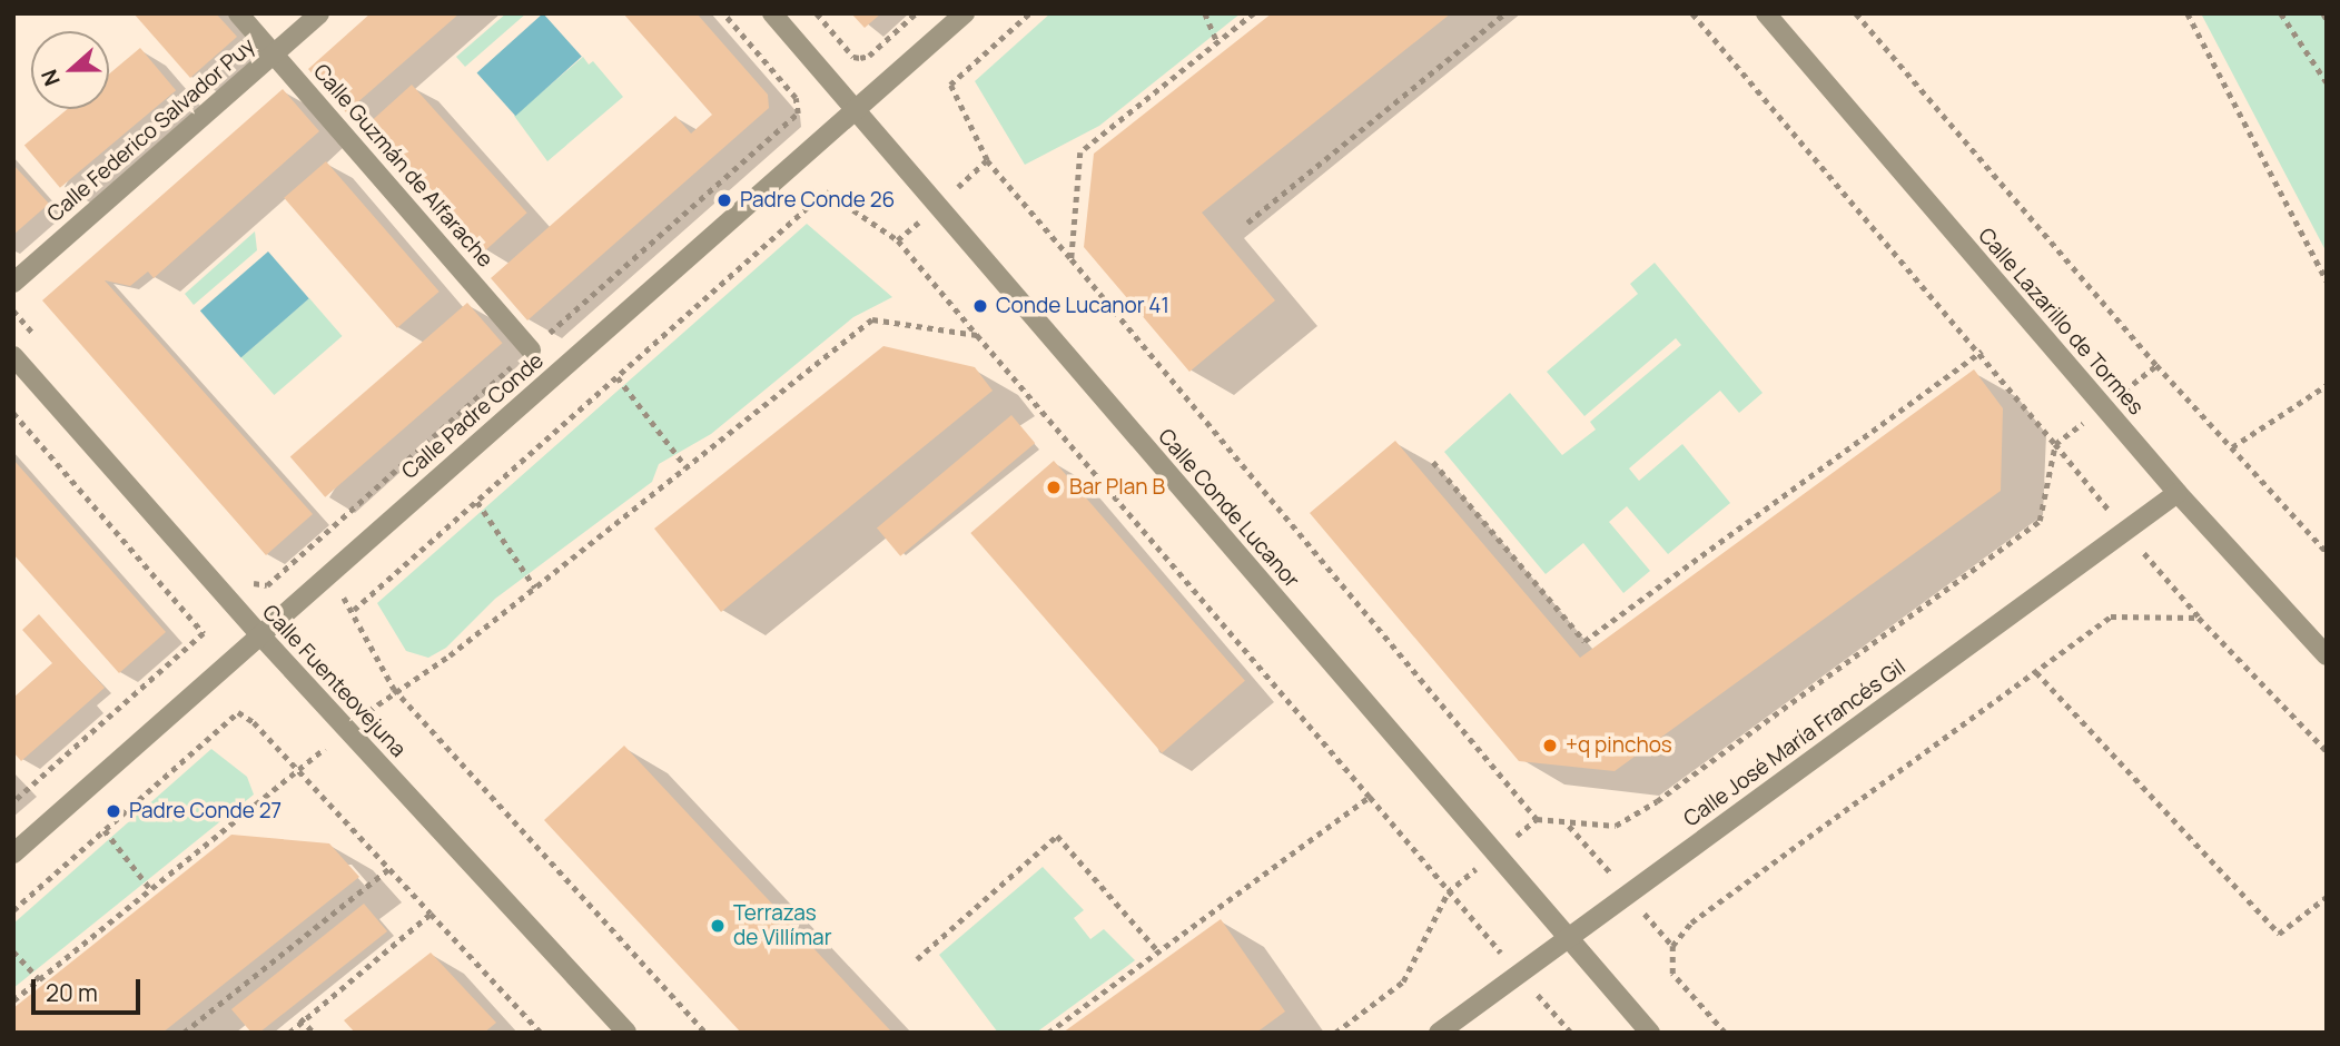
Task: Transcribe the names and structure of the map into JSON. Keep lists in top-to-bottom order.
{
  "streets": {
    "street": [
      "Calle Federico Salvador Puy",
      "Calle Guzmán de Alfarache",
      "Calle Lazarillo de Tormes",
      "Calle Padre Conde",
      "Calle Conde Lucanor",
      "Calle Fuenteovejuna",
      "Calle José María Francés Gil"
    ]
  },
  "crossings": [
    ["Calle Federico Salvador Puy", "Calle Guzmán de Alfarache"],
    ["Calle Lazarillo de Tormes", "Calle José María Francés Gil"],
    ["Calle Padre Conde", "Calle Conde Lucanor"],
    ["Calle Padre Conde", "Calle Fuenteovejuna"],
    ["Calle Conde Lucanor", "Calle José María Francés Gil"]
  ],
  "places": [
    "Padre Conde 26",
    "Conde Lucanor 41",
    "Bar Plan B",
    "+q pinchos",
    "Padre Conde 27",
    "Terrazas de Villímar"
  ],
  "scale_bar": "20 m",
  "north": "left"
}
